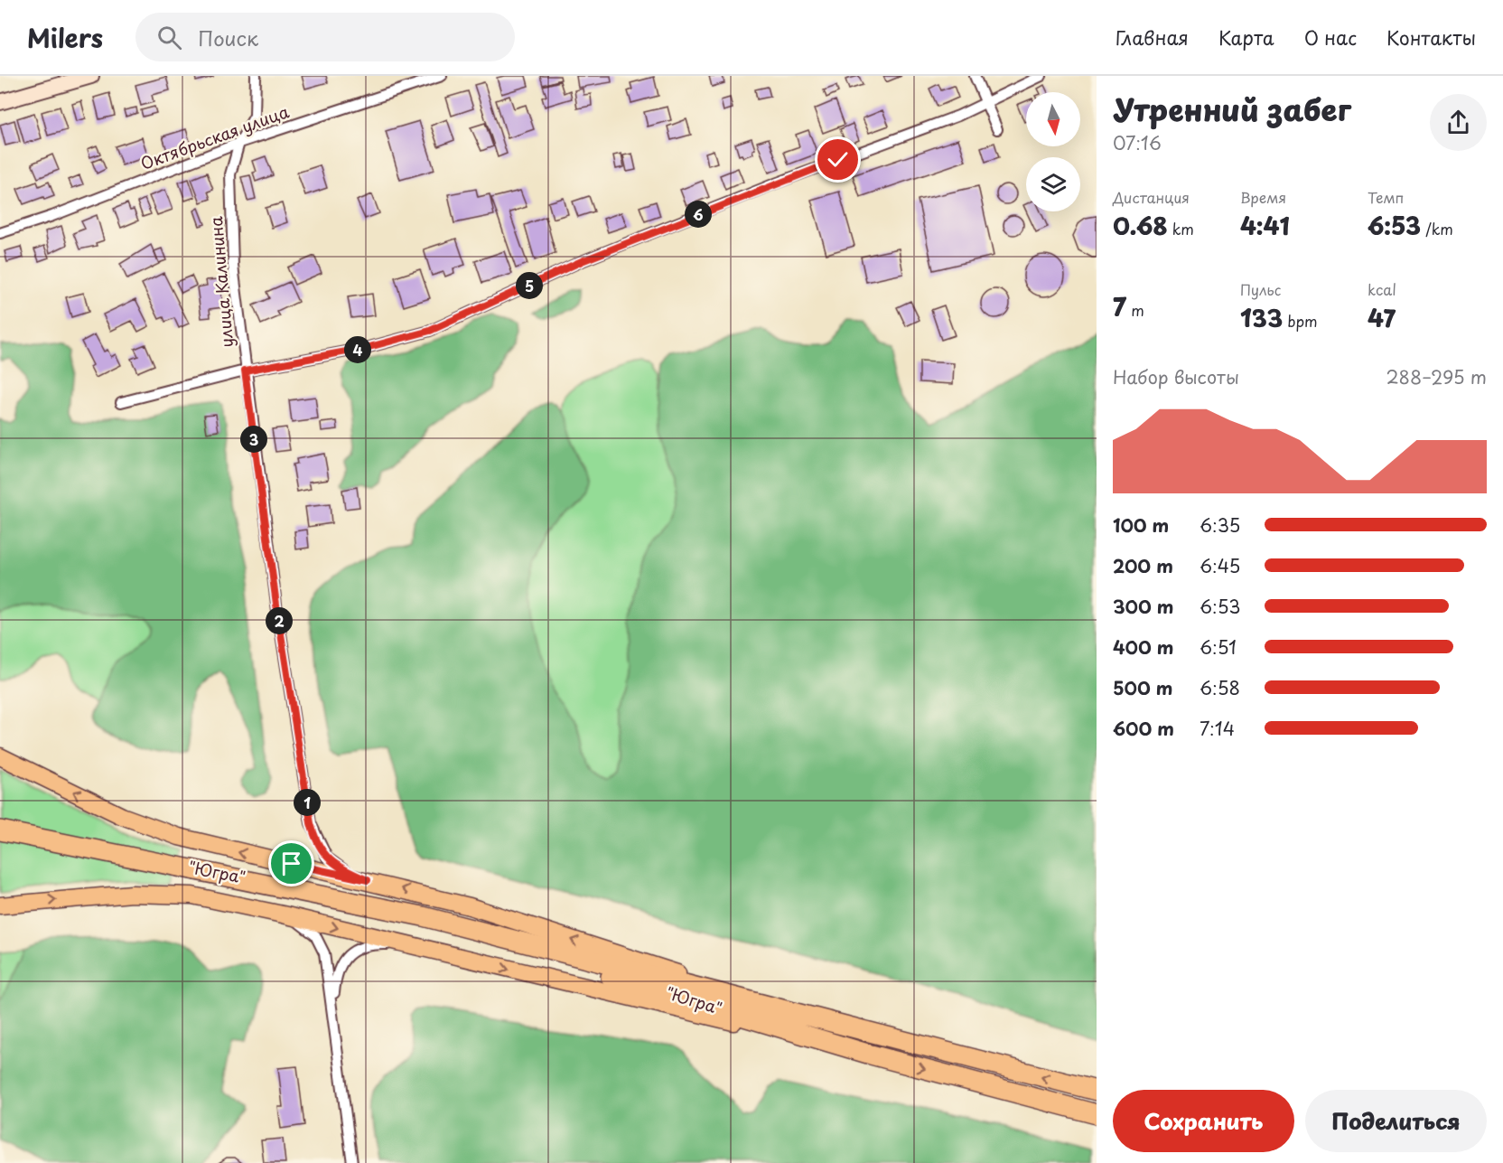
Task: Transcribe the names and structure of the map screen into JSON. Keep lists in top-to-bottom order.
{
  "streets": {
    "highway": ["\"Югра\""],
    "street": ["Октябрьская улица", "улица Калинина"]
  },
  "crossings": [
    ["Октябрьская улица", "улица Калинина"]
  ],
  "north": "bottom",
  "page": {
    "header": "Milers",
    "search": "Поиск",
    "nav": [
      "Главная",
      "Карта",
      "О нас",
      "Контакты"
    ],
    "heading": ["Утренний забег", "07:16"],
    "stats": [
      ["Дистанция", "0.68 km"],
      ["Время", "4:41"],
      ["Темп", "6:53 /km"],
      ["7 m"],
      ["Пульс", "133 bpm"],
      ["kcal", "47"]
    ],
    "pins": [
      "6",
      "5",
      "4",
      "3",
      "2",
      "1"
    ],
    "chart": ["Набор высоты", "288–295 m"],
    "list": [
      {
        "name": "100 m",
        "note": "6:35"
      },
      {
        "name": "200 m",
        "note": "6:45"
      },
      {
        "name": "300 m",
        "note": "6:53"
      },
      {
        "name": "400 m",
        "note": "6:51"
      },
      {
        "name": "500 m",
        "note": "6:58"
      },
      {
        "name": "600 m",
        "note": "7:14"
      }
    ],
    "buttons": ["Сохранить", "Поделиться"]
  }
}
